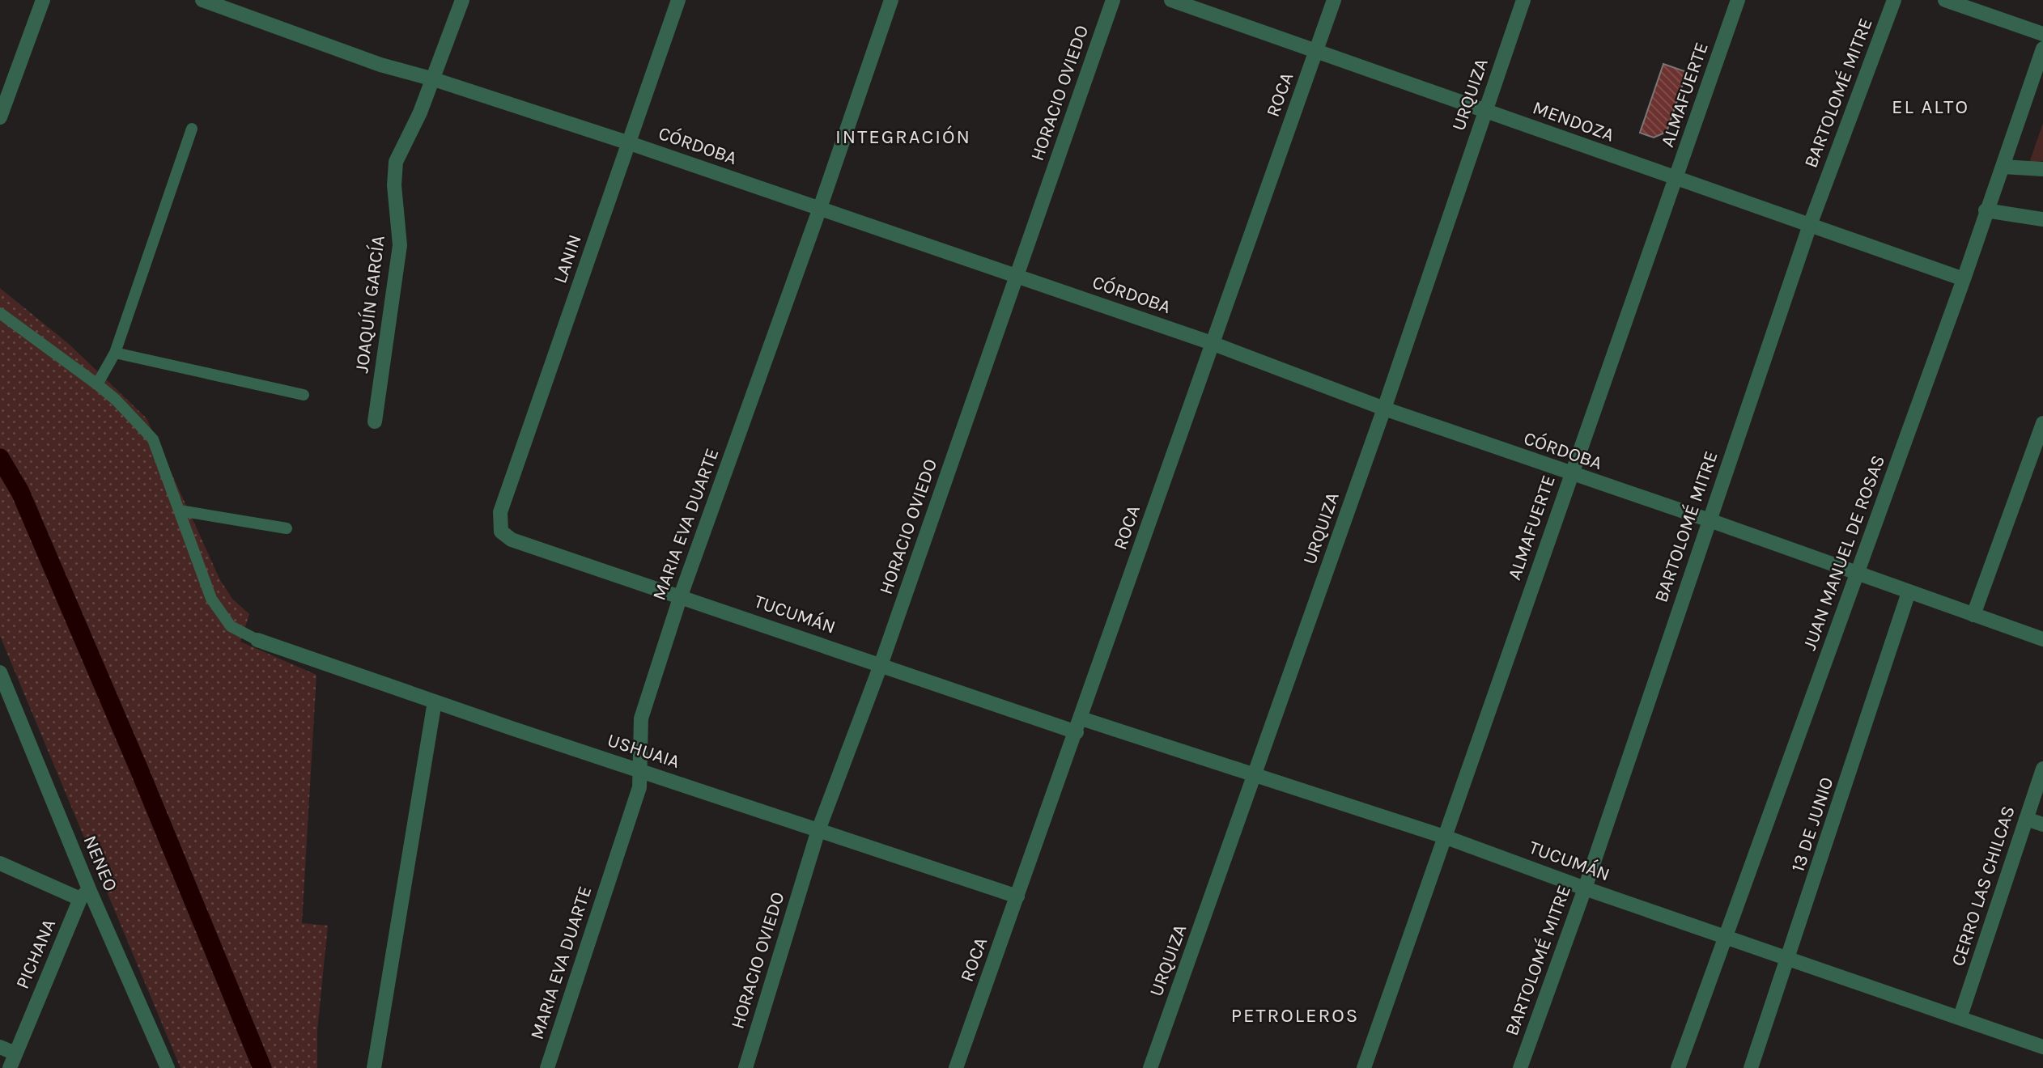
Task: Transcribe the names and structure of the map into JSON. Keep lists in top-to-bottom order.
{
  "streets": {
    "street": [
      "HORACIO OVIEDO",
      "BARTOLOMÉ MITRE",
      "ROCA",
      "URQUIZA",
      "ALMAFUERTE",
      "MENDOZA",
      "CÓRDOBA",
      "LANIN",
      "JOAQUÍN GARCÍA",
      "MARIA EVA DUARTE",
      "JUAN MANUEL DE ROSAS",
      "TUCUMÁN",
      "USHUAIA",
      "13 DE JUNIO",
      "NENEO",
      "CERRO LAS CHILCAS",
      "PICHANA"
    ]
  },
  "crossings": [
    ["HORACIO OVIEDO", "CÓRDOBA"],
    ["HORACIO OVIEDO", "TUCUMÁN"],
    ["HORACIO OVIEDO", "USHUAIA"],
    ["BARTOLOMÉ MITRE", "MENDOZA"],
    ["BARTOLOMÉ MITRE", "CÓRDOBA"],
    ["BARTOLOMÉ MITRE", "TUCUMÁN"],
    ["ROCA", "MENDOZA"],
    ["ROCA", "CÓRDOBA"],
    ["ROCA", "TUCUMÁN"],
    ["ROCA", "USHUAIA"],
    ["URQUIZA", "MENDOZA"],
    ["URQUIZA", "CÓRDOBA"],
    ["URQUIZA", "TUCUMÁN"],
    ["ALMAFUERTE", "MENDOZA"],
    ["ALMAFUERTE", "CÓRDOBA"],
    ["ALMAFUERTE", "TUCUMÁN"],
    ["MENDOZA", "JUAN MANUEL DE ROSAS"],
    ["CÓRDOBA", "LANIN"],
    ["CÓRDOBA", "JOAQUÍN GARCÍA"],
    ["CÓRDOBA", "MARIA EVA DUARTE"],
    ["CÓRDOBA", "JUAN MANUEL DE ROSAS"],
    ["CÓRDOBA", "13 DE JUNIO"],
    ["LANIN", "TUCUMÁN"],
    ["MARIA EVA DUARTE", "TUCUMÁN"],
    ["MARIA EVA DUARTE", "USHUAIA"],
    ["JUAN MANUEL DE ROSAS", "TUCUMÁN"],
    ["TUCUMÁN", "13 DE JUNIO"],
    ["TUCUMÁN", "CERRO LAS CHILCAS"],
    ["NENEO", "PICHANA"]
  ],
  "districts": ["EL ALTO", "INTEGRACIÓN", "PETROLEROS"]
}
